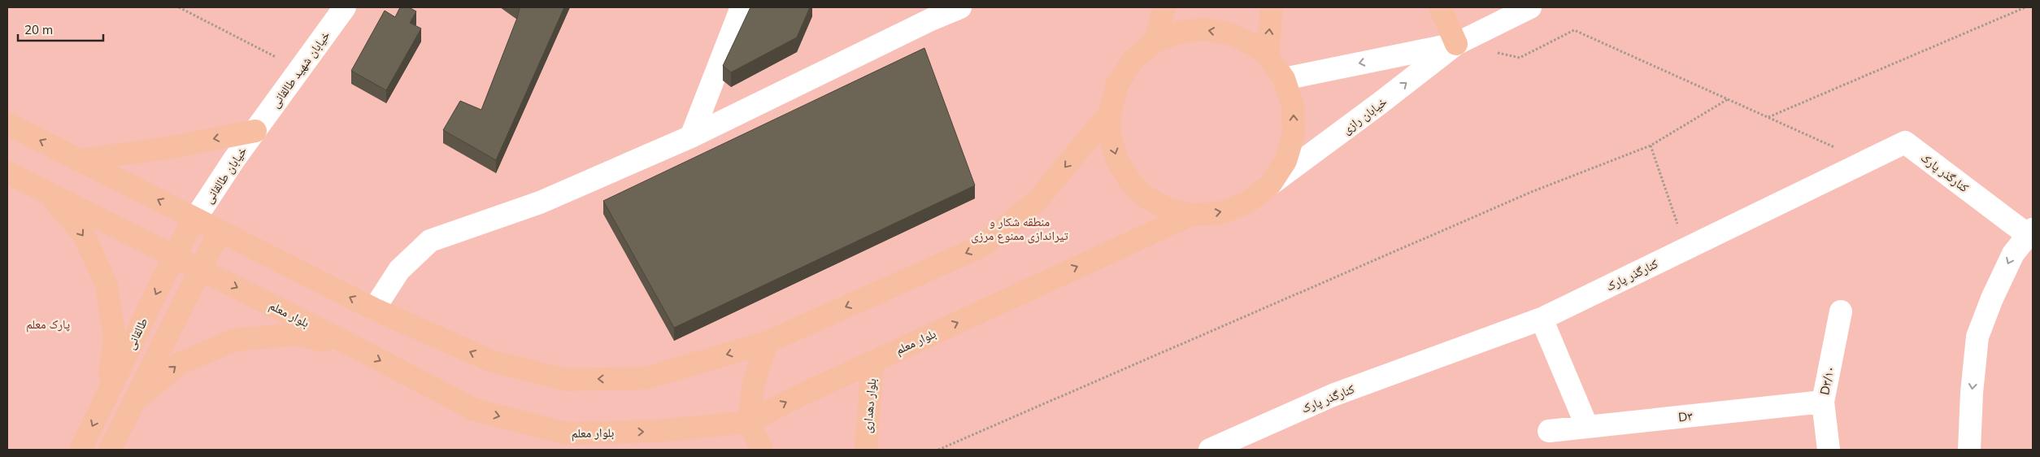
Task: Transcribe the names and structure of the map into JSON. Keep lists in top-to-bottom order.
{
  "streets": {
    "main road": ["بلوار معلم", "طالقانی", "بلوار دهداری"],
    "street": [
      "خیابان شهيد طالقانی",
      "خیابان رازی",
      "کنارگذر پارک",
      "خیابان طالقانی",
      "D۳/۱۰",
      "D۳"
    ]
  },
  "crossings": [
    ["خیابان شهيد طالقانی", "خیابان طالقانی"],
    ["خیابان طالقانی", "طالقانی"],
    ["بلوار معلم", "طالقانی"],
    ["بلوار معلم", "بلوار دهداری"],
    ["D۳/۱۰", "D۳"]
  ],
  "parks": ["منطقه شکار و تیراندازی ممنوع مرزی", "پارک معلم"],
  "scale_bar": "20 m"
}
